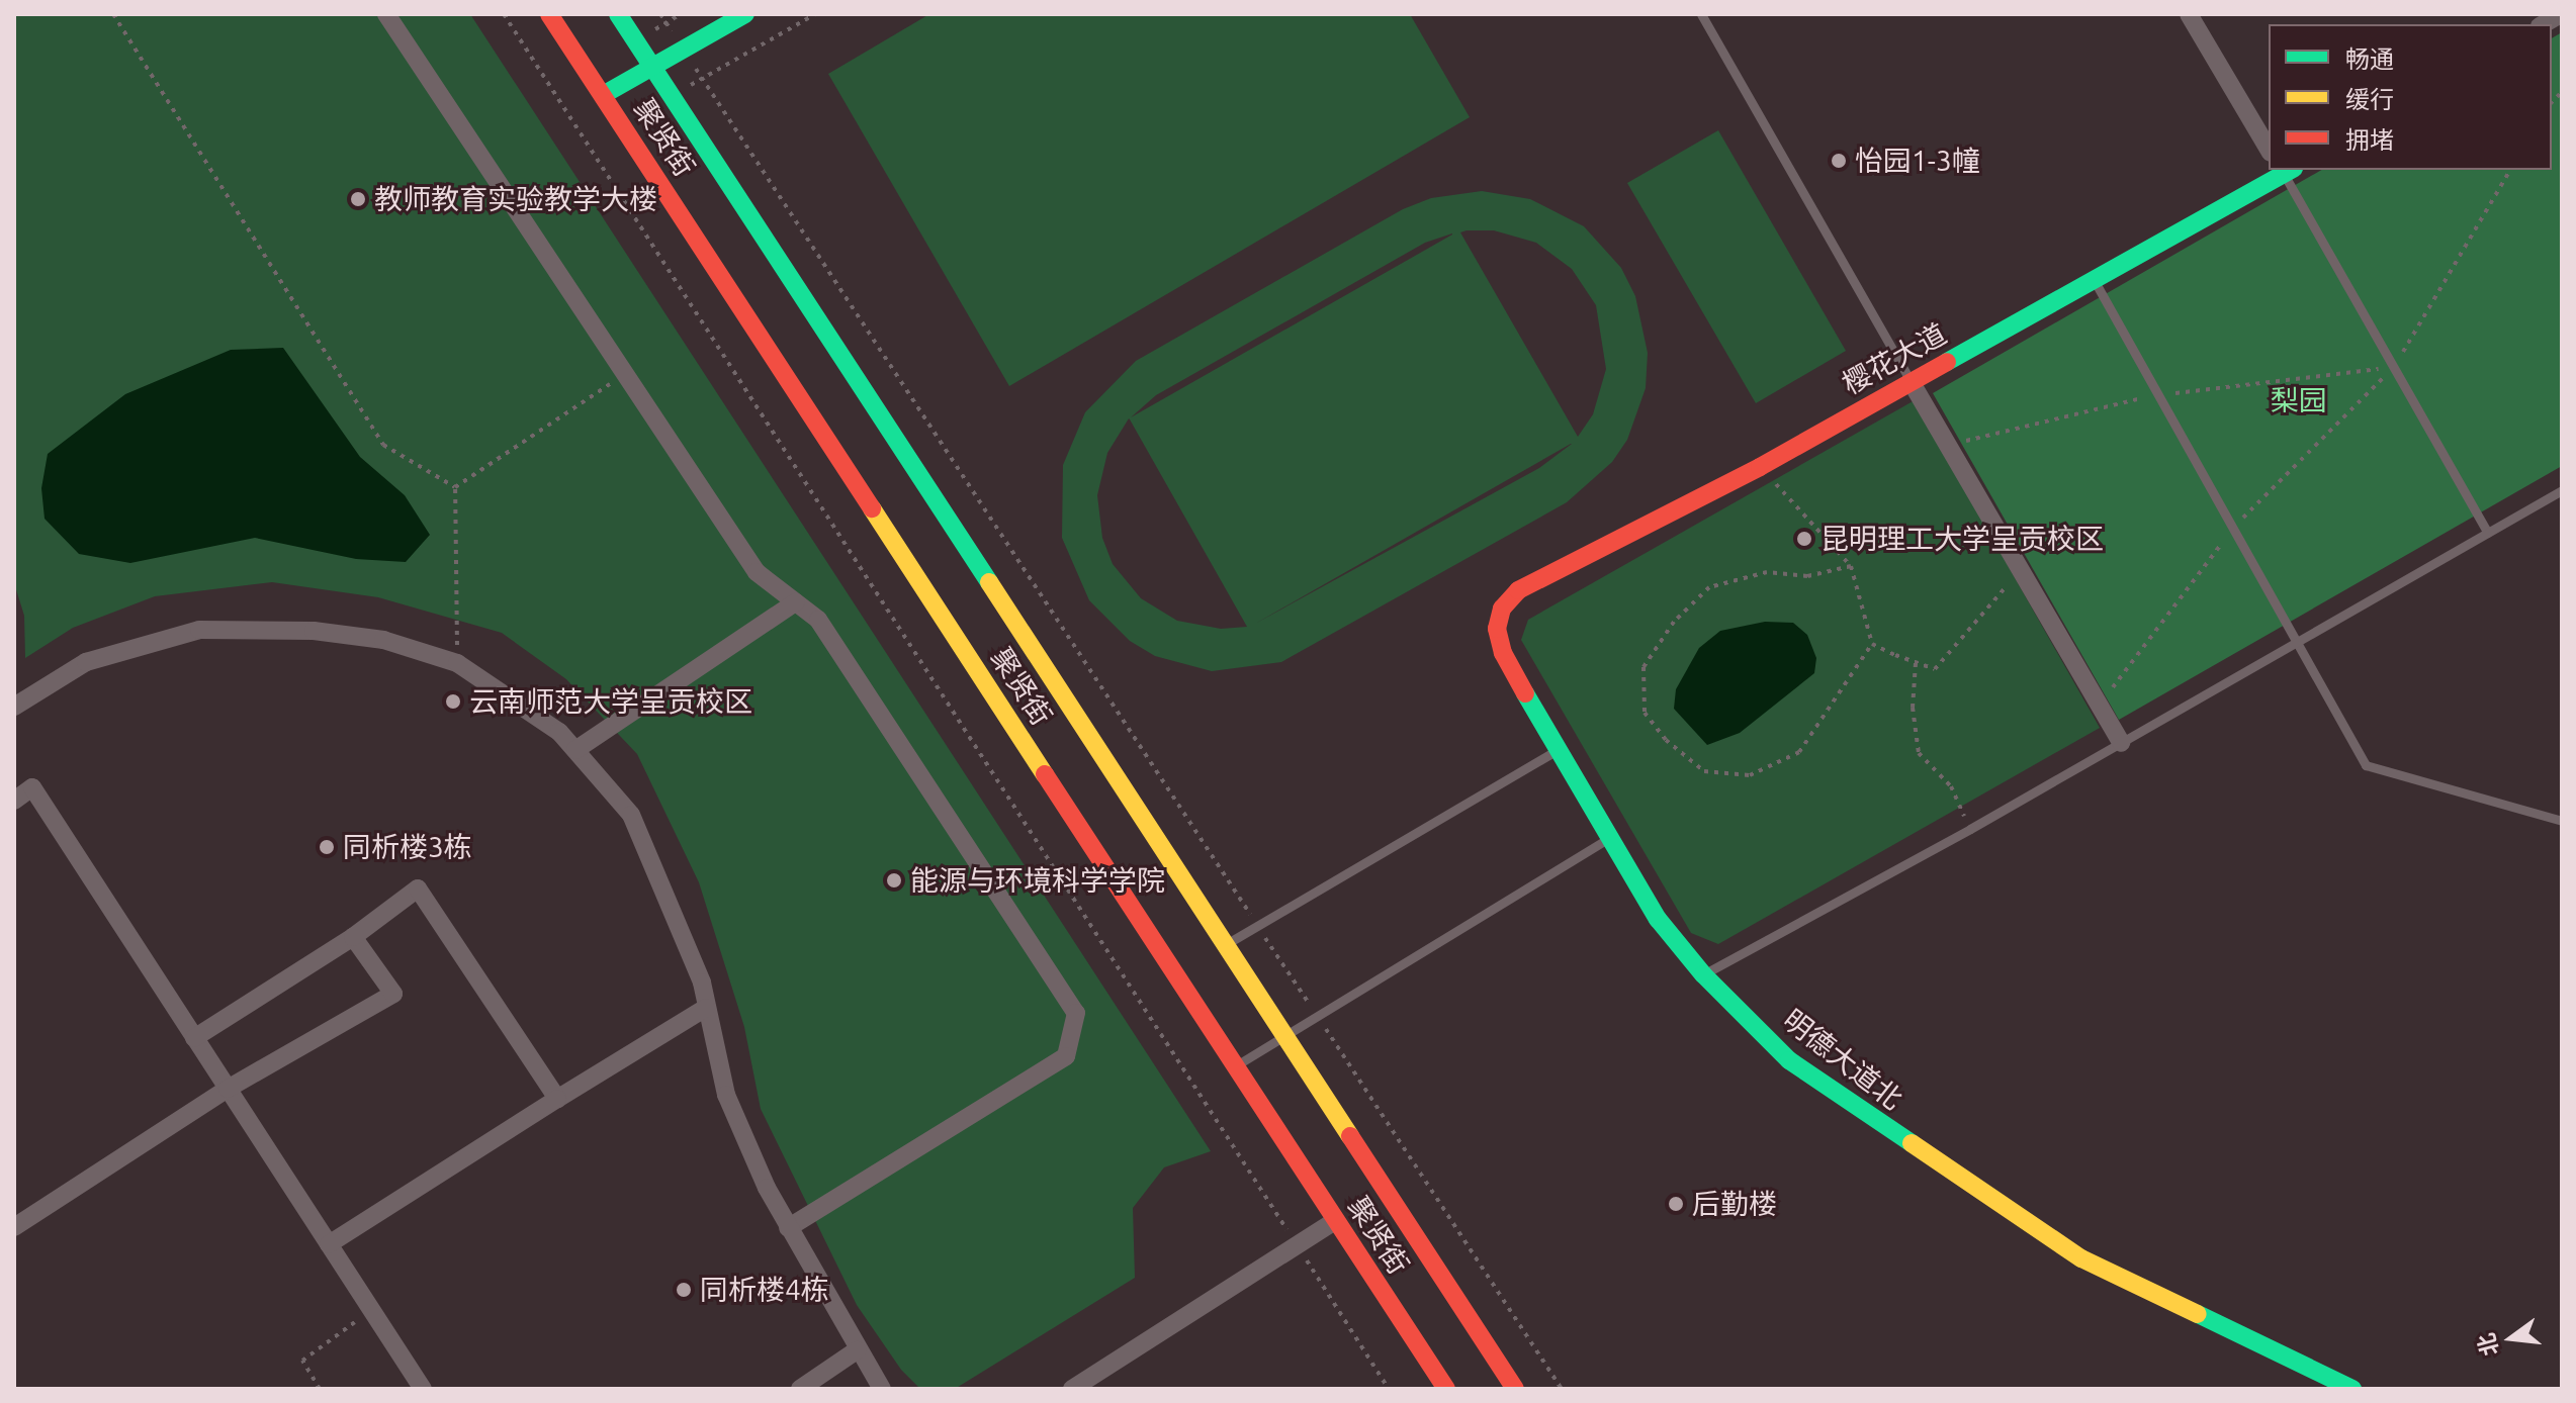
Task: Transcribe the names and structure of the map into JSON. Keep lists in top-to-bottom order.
{
  "streets": {
    "main road": ["聚贤街", "樱花大道", "明德大道北"]
  },
  "crossings": [
    ["樱花大道", "明德大道北"]
  ],
  "parks": ["梨园"],
  "places": [
    "怡园1-3幢",
    "教师教育实验教学大楼",
    "昆明理工大学呈贡校区",
    "云南师范大学呈贡校区",
    "同析楼3栋",
    "能源与环境科学学院",
    "后勤楼",
    "同析楼4栋"
  ],
  "legend": ["畅通", "缓行", "拥堵"],
  "north": "left"
}
